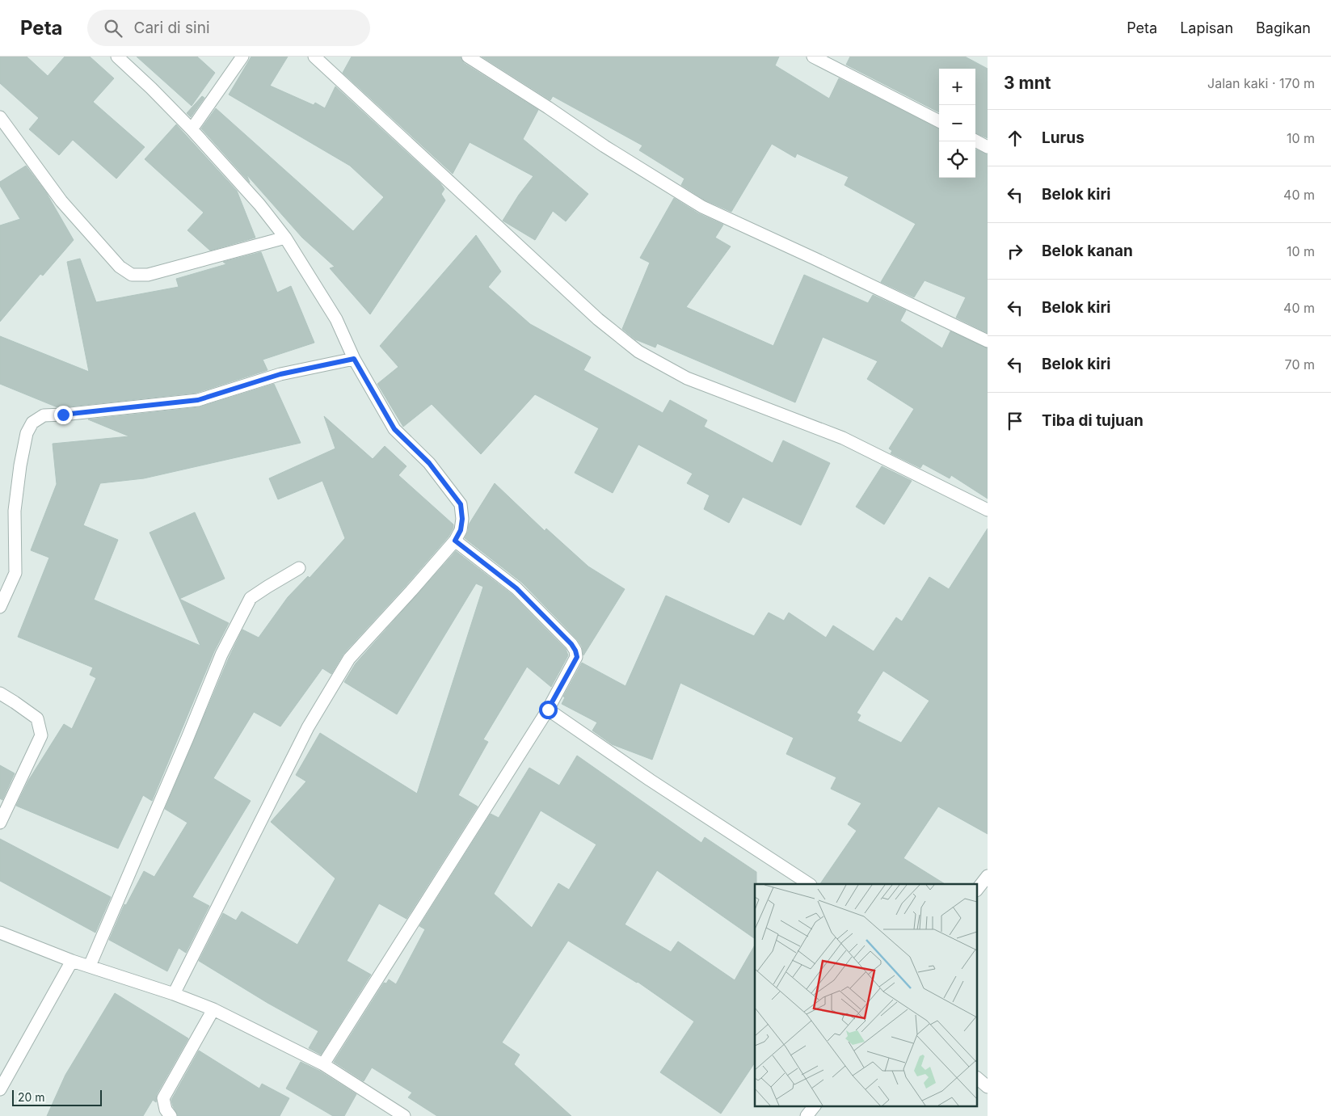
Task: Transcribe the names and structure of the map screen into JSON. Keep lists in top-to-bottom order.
{
  "scale_bar": "20 m",
  "page": {
    "header": "Peta",
    "search": "Cari di sini",
    "nav": ["Peta", "Lapisan", "Bagikan"],
    "heading": ["3 mnt", "Jalan kaki · 170 m"],
    "map_buttons": ["+", "−"],
    "list": [
      ["Lurus", "10 m"],
      ["Belok kiri", "40 m"],
      ["Belok kanan", "10 m"],
      ["Belok kiri", "40 m"],
      ["Belok kiri", "70 m"],
      "Tiba di tujuan"
    ],
    "scale": "20 m"
  }
}
